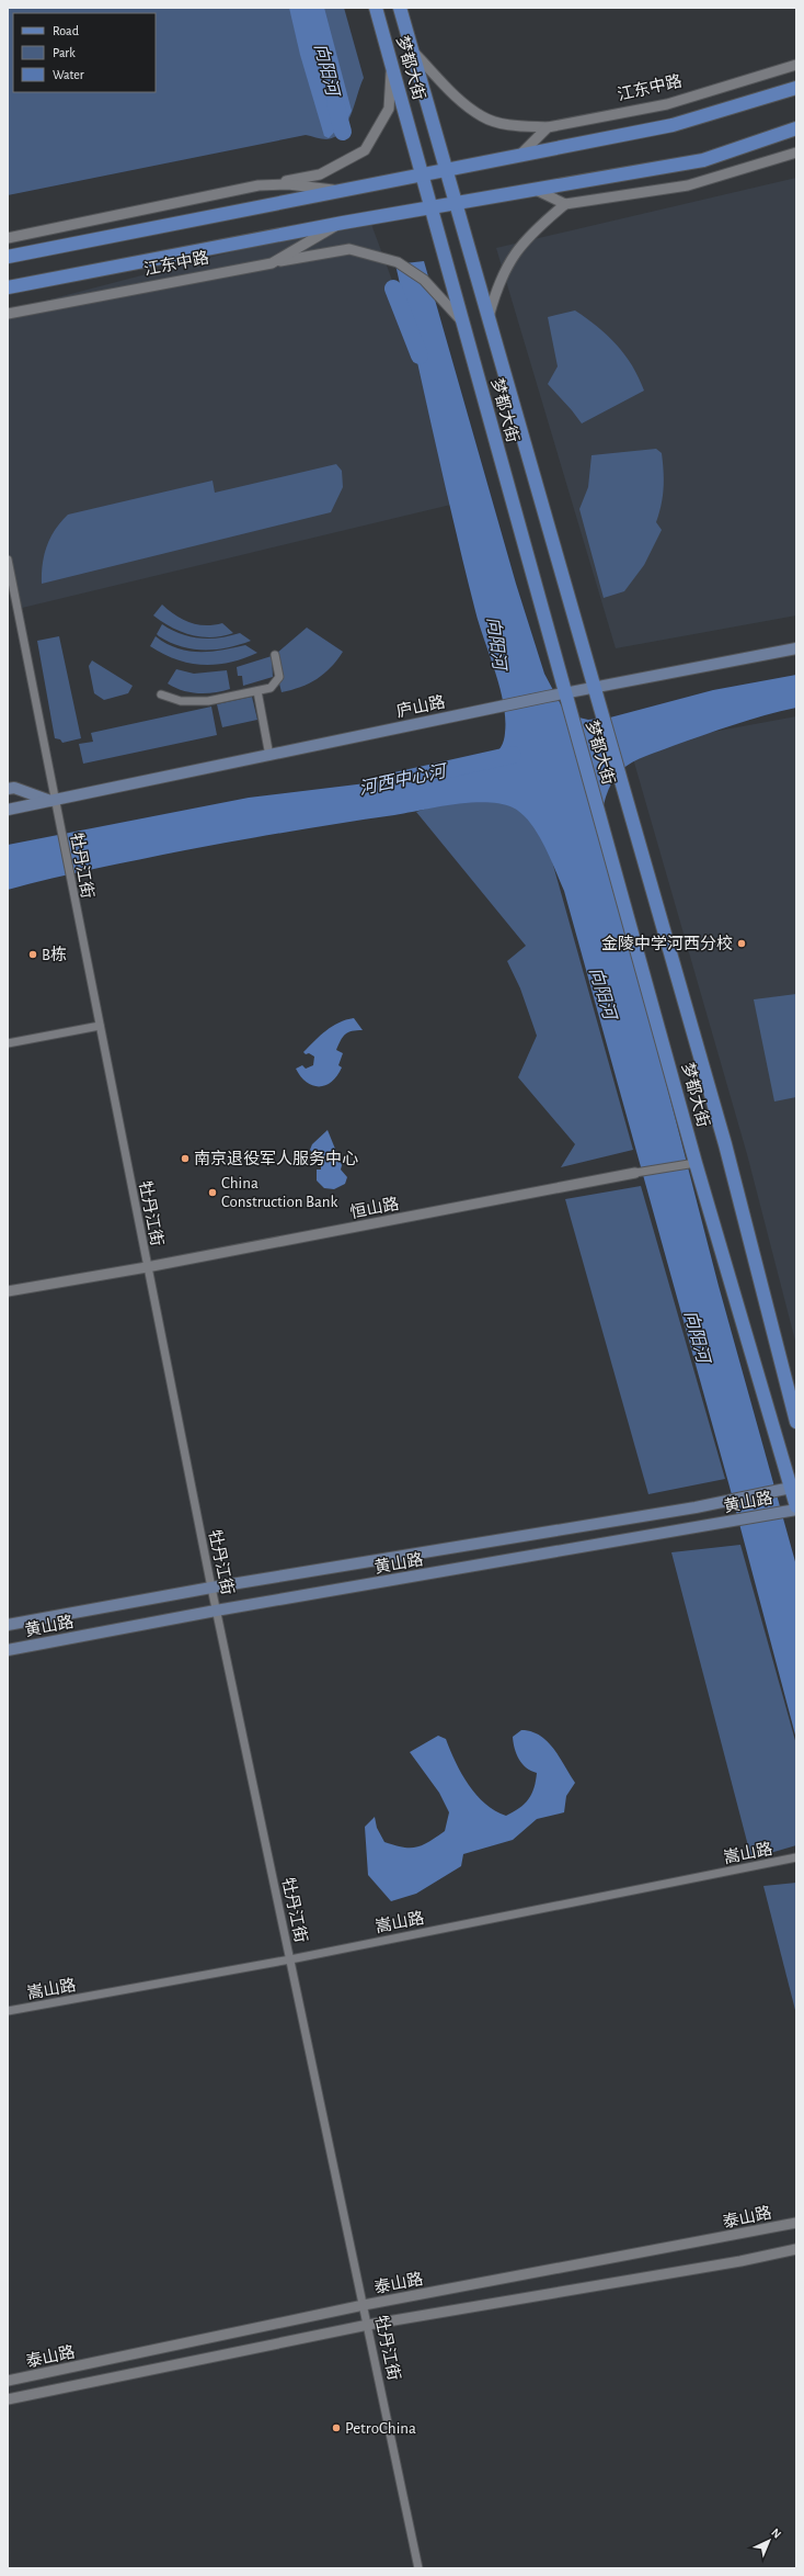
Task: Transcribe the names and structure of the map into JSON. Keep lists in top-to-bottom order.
{
  "streets": {
    "main road": [
      "梦都大街",
      "江东中路",
      "庐山路",
      "黄山路"
    ],
    "street": [
      "牡丹江街",
      "恒山路",
      "嵩山路",
      "泰山路"
    ]
  },
  "crossings": [
    ["梦都大街", "江东中路"],
    ["梦都大街", "庐山路"],
    ["梦都大街", "恒山路"],
    ["梦都大街", "黄山路"],
    ["庐山路", "牡丹江街"],
    ["牡丹江街", "恒山路"],
    ["牡丹江街", "黄山路"],
    ["牡丹江街", "嵩山路"],
    ["牡丹江街", "泰山路"]
  ],
  "water": ["向阳河", "河西中心河"],
  "places": [
    "金陵中学河西分校",
    "B栋",
    "南京退役军人服务中心",
    "China Construction Bank",
    "PetroChina"
  ],
  "legend": ["Road", "Park", "Water"],
  "north": "top right"
}
